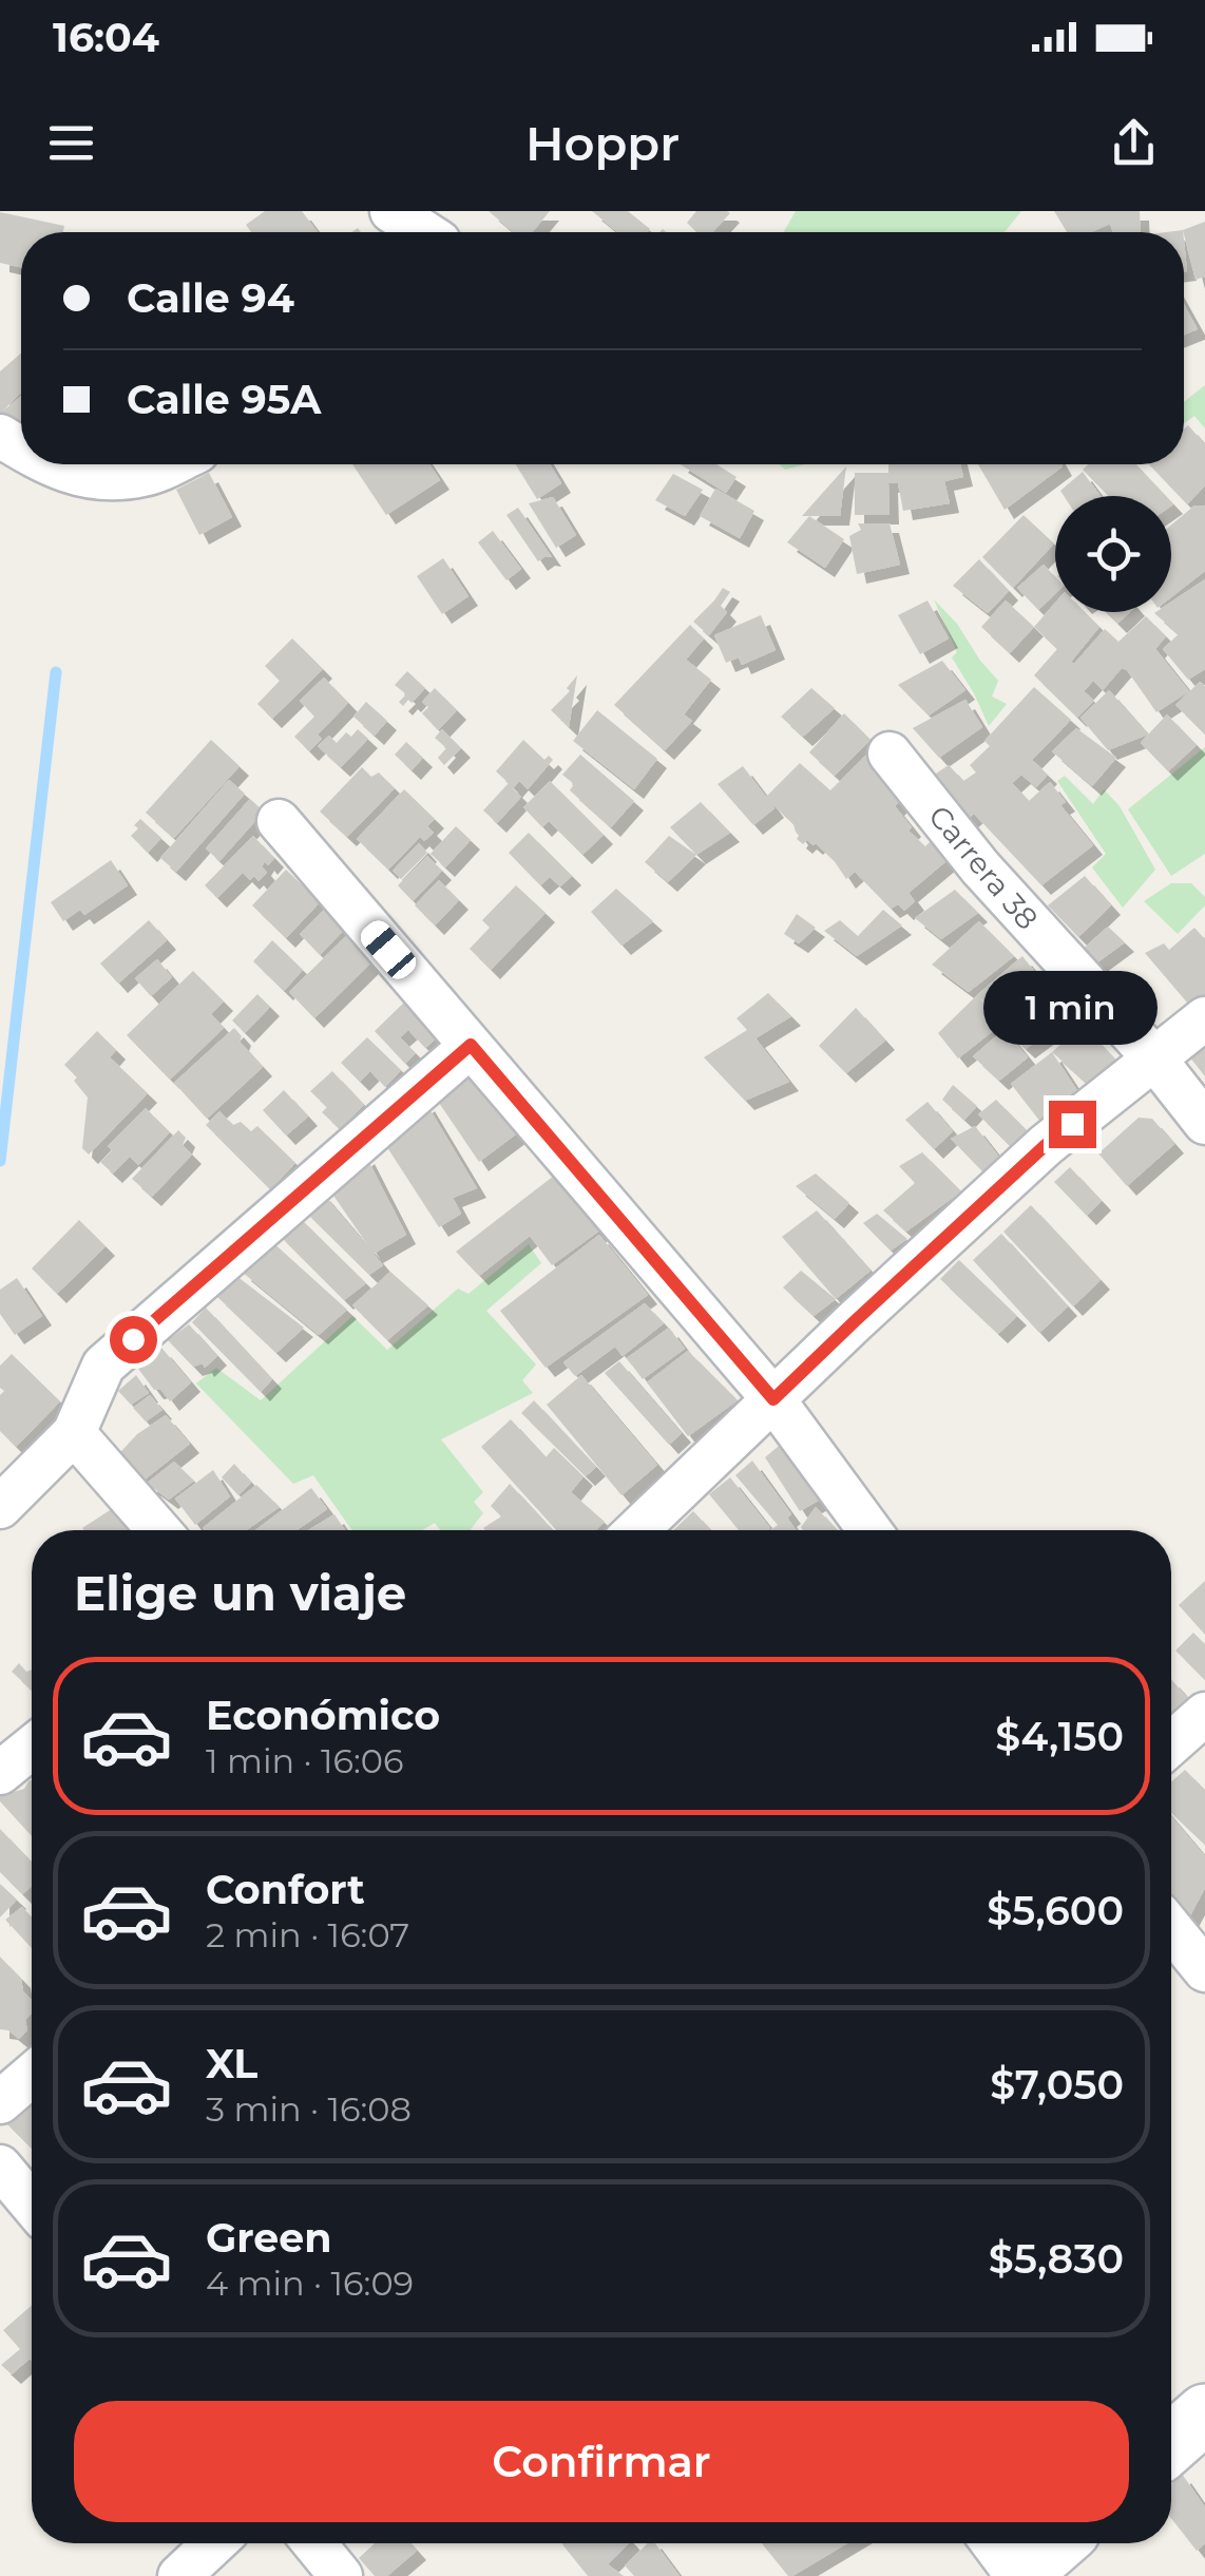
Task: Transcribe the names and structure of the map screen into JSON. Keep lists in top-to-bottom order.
{
  "streets": {
    "street": ["Carrera 38"]
  },
  "page": {
    "status": "16:04",
    "header": "Hoppr",
    "banner": ["Calle 94", "Calle 95A"],
    "bubble": "1 min",
    "heading": "Elige un viaje",
    "list": [
      {
        "name": "Económico",
        "note": "1 min · 16:06",
        "value": "$4,150"
      },
      {
        "name": "Confort",
        "note": "2 min · 16:07",
        "value": "$5,600"
      },
      {
        "name": "XL",
        "note": "3 min · 16:08",
        "value": "$7,050"
      },
      {
        "name": "Green",
        "note": "4 min · 16:09",
        "value": "$5,830"
      }
    ],
    "buttons": "Confirmar"
  }
}
